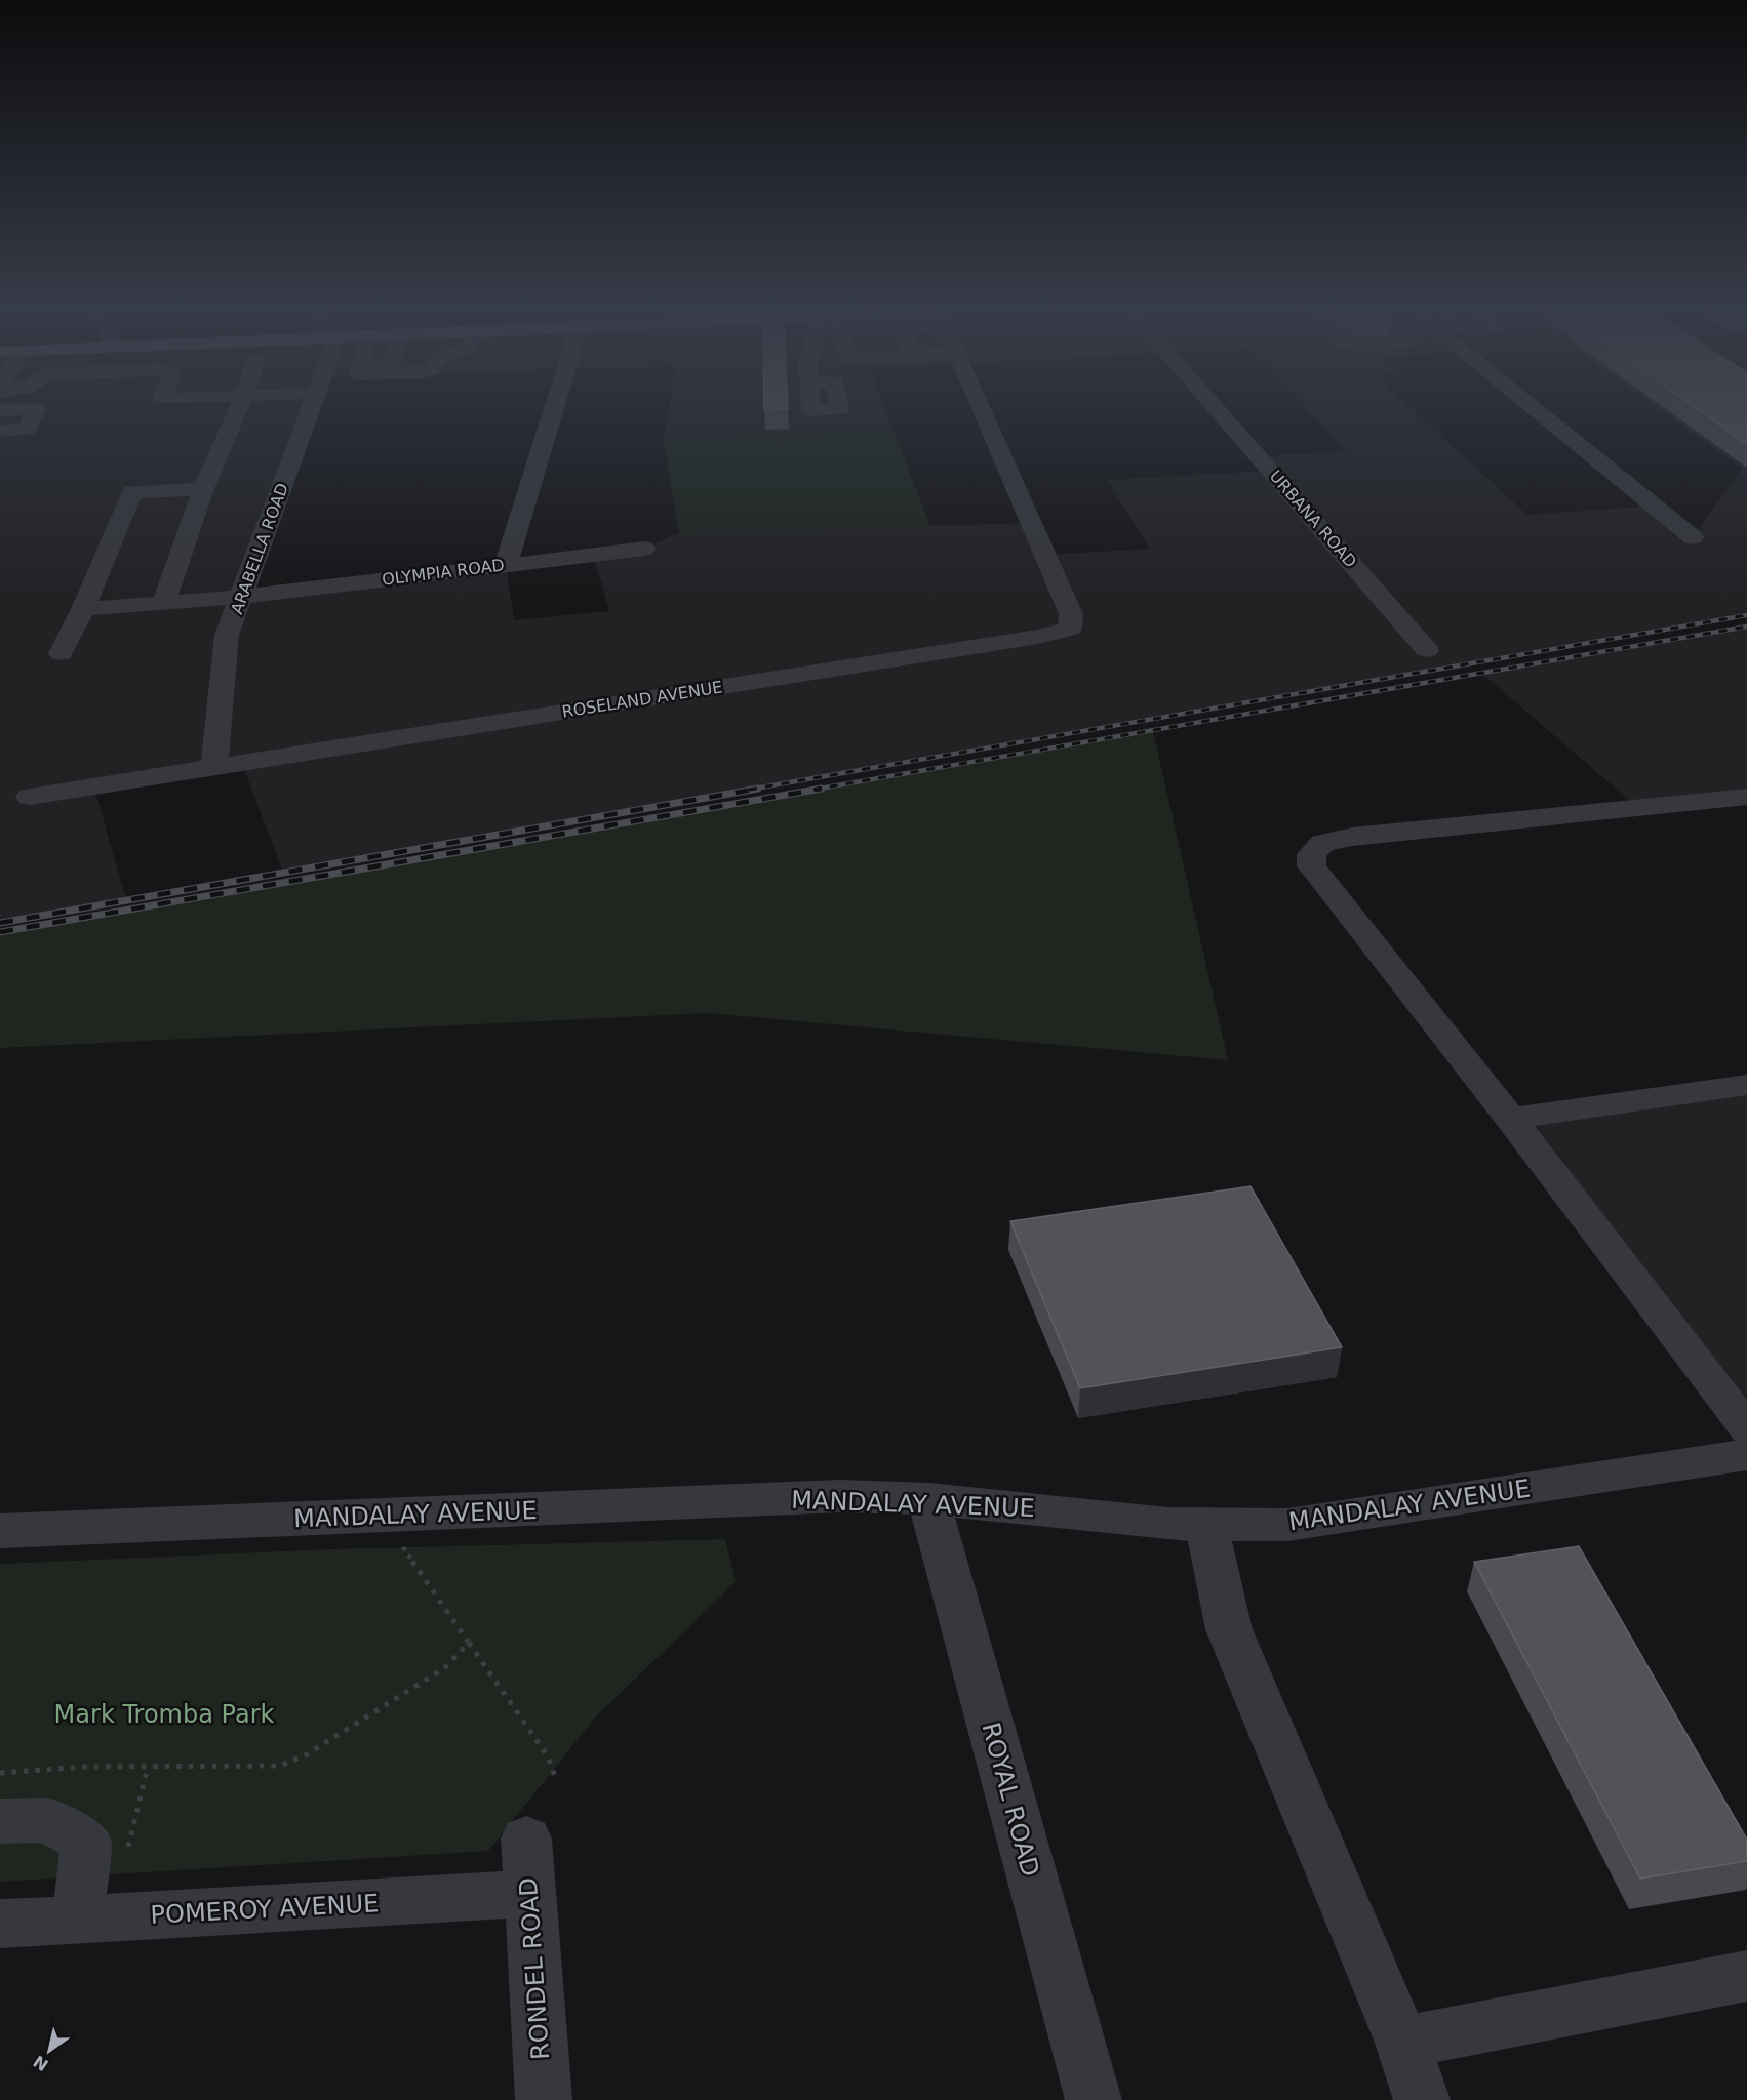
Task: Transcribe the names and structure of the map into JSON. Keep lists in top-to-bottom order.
{
  "streets": {
    "street": [
      "URBANA ROAD",
      "ARABELLA ROAD",
      "OLYMPIA ROAD",
      "ROSELAND AVENUE",
      "MANDALAY AVENUE",
      "ROYAL ROAD",
      "POMEROY AVENUE",
      "RONDEL ROAD"
    ]
  },
  "crossings": [
    ["ARABELLA ROAD", "OLYMPIA ROAD"],
    ["ARABELLA ROAD", "ROSELAND AVENUE"],
    ["MANDALAY AVENUE", "ROYAL ROAD"],
    ["POMEROY AVENUE", "RONDEL ROAD"]
  ],
  "parks": ["Mark Tromba Park"],
  "north": "bottom left"
}
